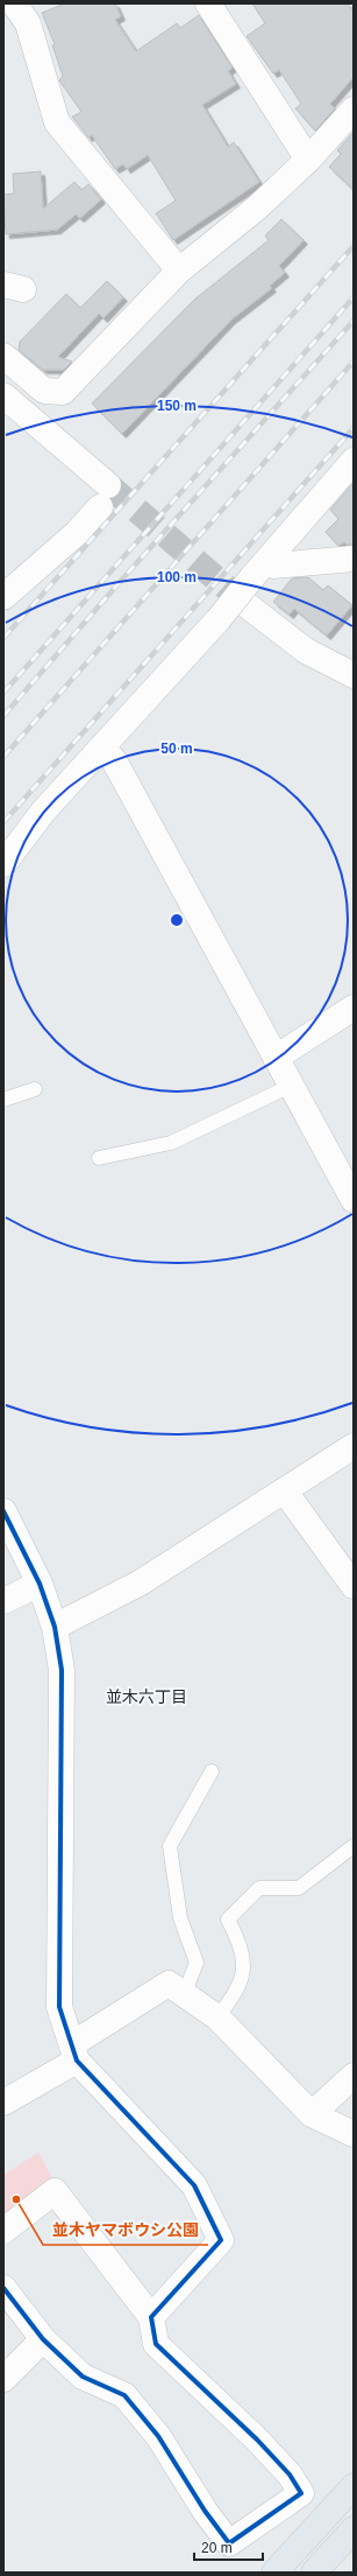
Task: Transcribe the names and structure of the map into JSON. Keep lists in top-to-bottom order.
{
  "districts": ["並木六丁目"],
  "places": ["並木ヤマボウシ公園"],
  "scale_bar": "20 m",
  "rings": ["150 m", "100 m", "50 m"]
}
